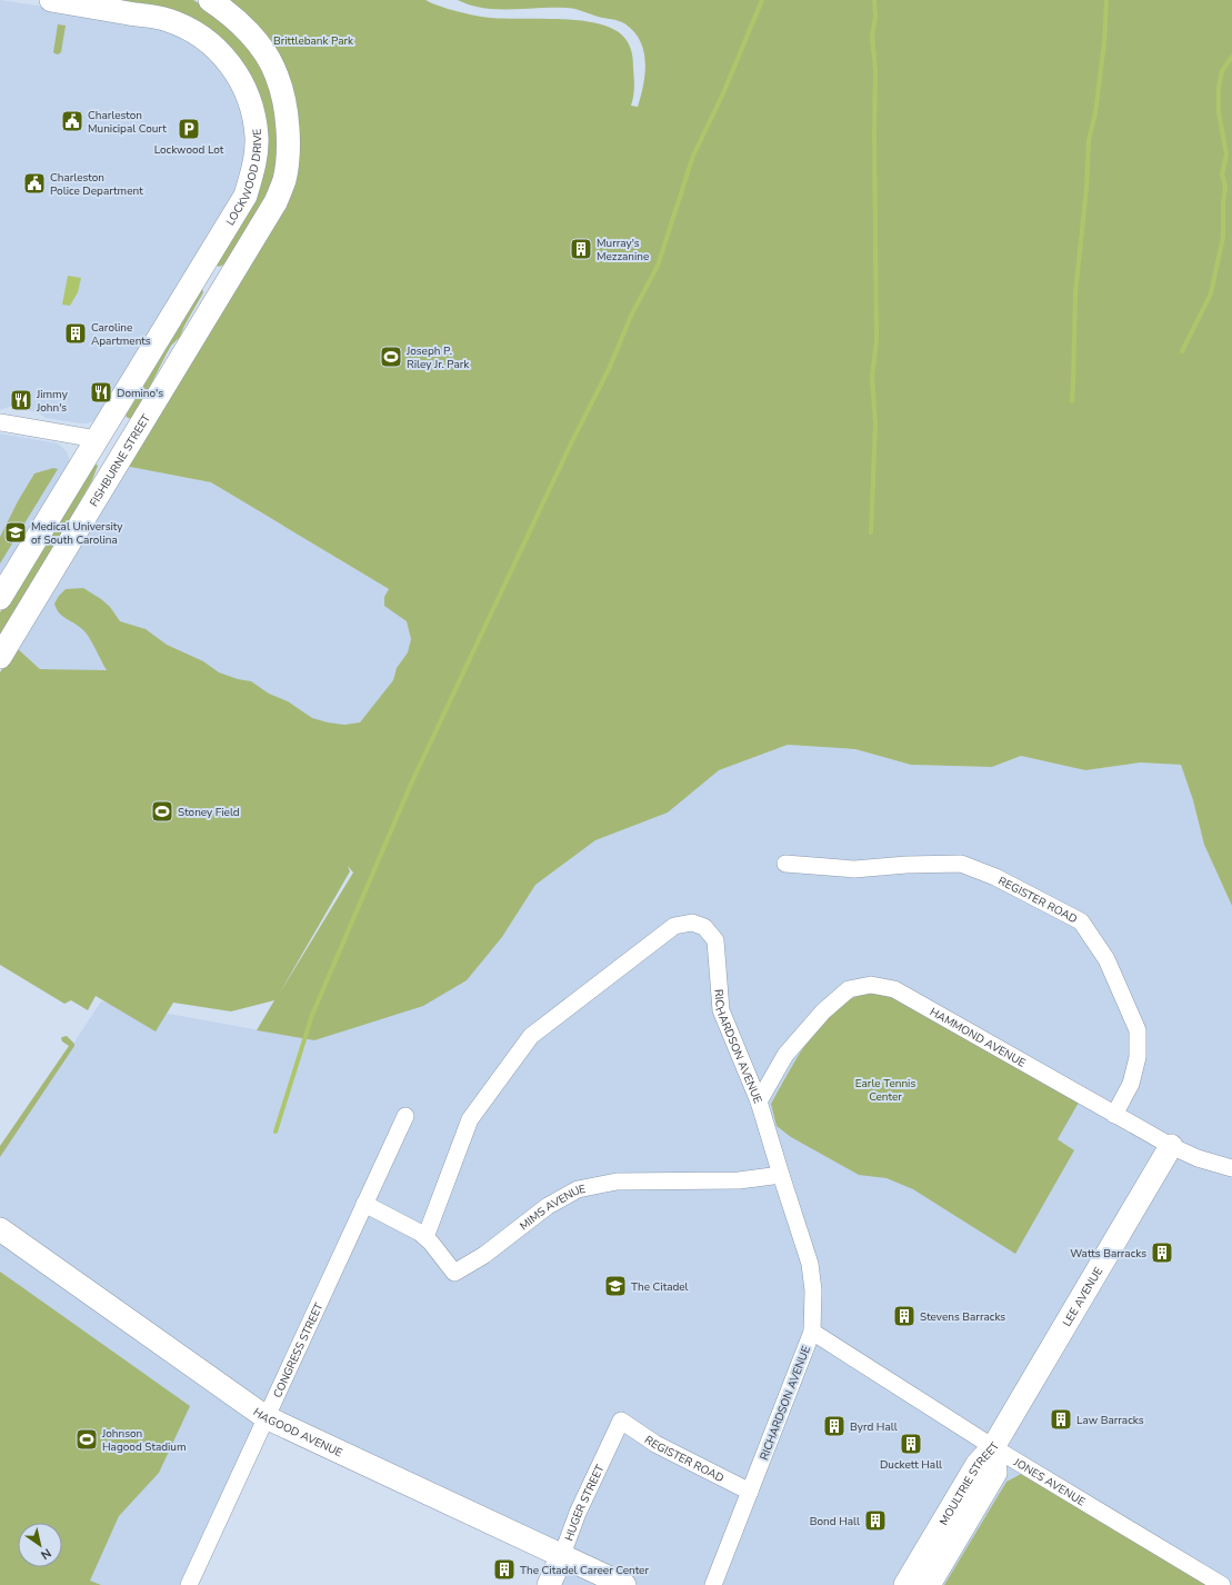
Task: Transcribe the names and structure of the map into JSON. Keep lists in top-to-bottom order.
{
  "streets": {
    "main road": [
      "LOCKWOOD DRIVE",
      "FISHBURNE STREET",
      "LEE AVENUE",
      "HAGOOD AVENUE",
      "MOULTRIE STREET",
      "HUGER STREET"
    ],
    "street": [
      "REGISTER ROAD",
      "HAMMOND AVENUE",
      "RICHARDSON AVENUE",
      "MIMS AVENUE",
      "CONGRESS STREET",
      "JONES AVENUE"
    ]
  },
  "crossings": [
    ["REGISTER ROAD", "HAMMOND AVENUE"],
    ["REGISTER ROAD", "RICHARDSON AVENUE"],
    ["REGISTER ROAD", "HUGER STREET"],
    ["HAMMOND AVENUE", "RICHARDSON AVENUE"],
    ["HAMMOND AVENUE", "LEE AVENUE"],
    ["RICHARDSON AVENUE", "MIMS AVENUE"],
    ["RICHARDSON AVENUE", "JONES AVENUE"],
    ["MIMS AVENUE", "CONGRESS STREET"],
    ["LEE AVENUE", "JONES AVENUE"],
    ["LEE AVENUE", "MOULTRIE STREET"],
    ["CONGRESS STREET", "HAGOOD AVENUE"],
    ["HAGOOD AVENUE", "HUGER STREET"],
    ["JONES AVENUE", "MOULTRIE STREET"]
  ],
  "parks": ["Brittlebank Park", "Earle Tennis Center"],
  "places": {
    "public building": ["Charleston Municipal Court", "Charleston Police Department"],
    "parking": ["Lockwood Lot"],
    "building": [
      "Murray's Mezzanine",
      "Caroline Apartments",
      "Watts Barracks",
      "Stevens Barracks",
      "Law Barracks",
      "Byrd Hall",
      "Duckett Hall",
      "Bond Hall",
      "The Citadel Career Center"
    ],
    "sports": ["Joseph P. Riley Jr. Park", "Stoney Field", "Johnson Hagood Stadium"],
    "restaurant": ["Domino's", "Jimmy John's"],
    "school or university": ["Medical University of South Carolina", "The Citadel"]
  },
  "north": "bottom right"
}
